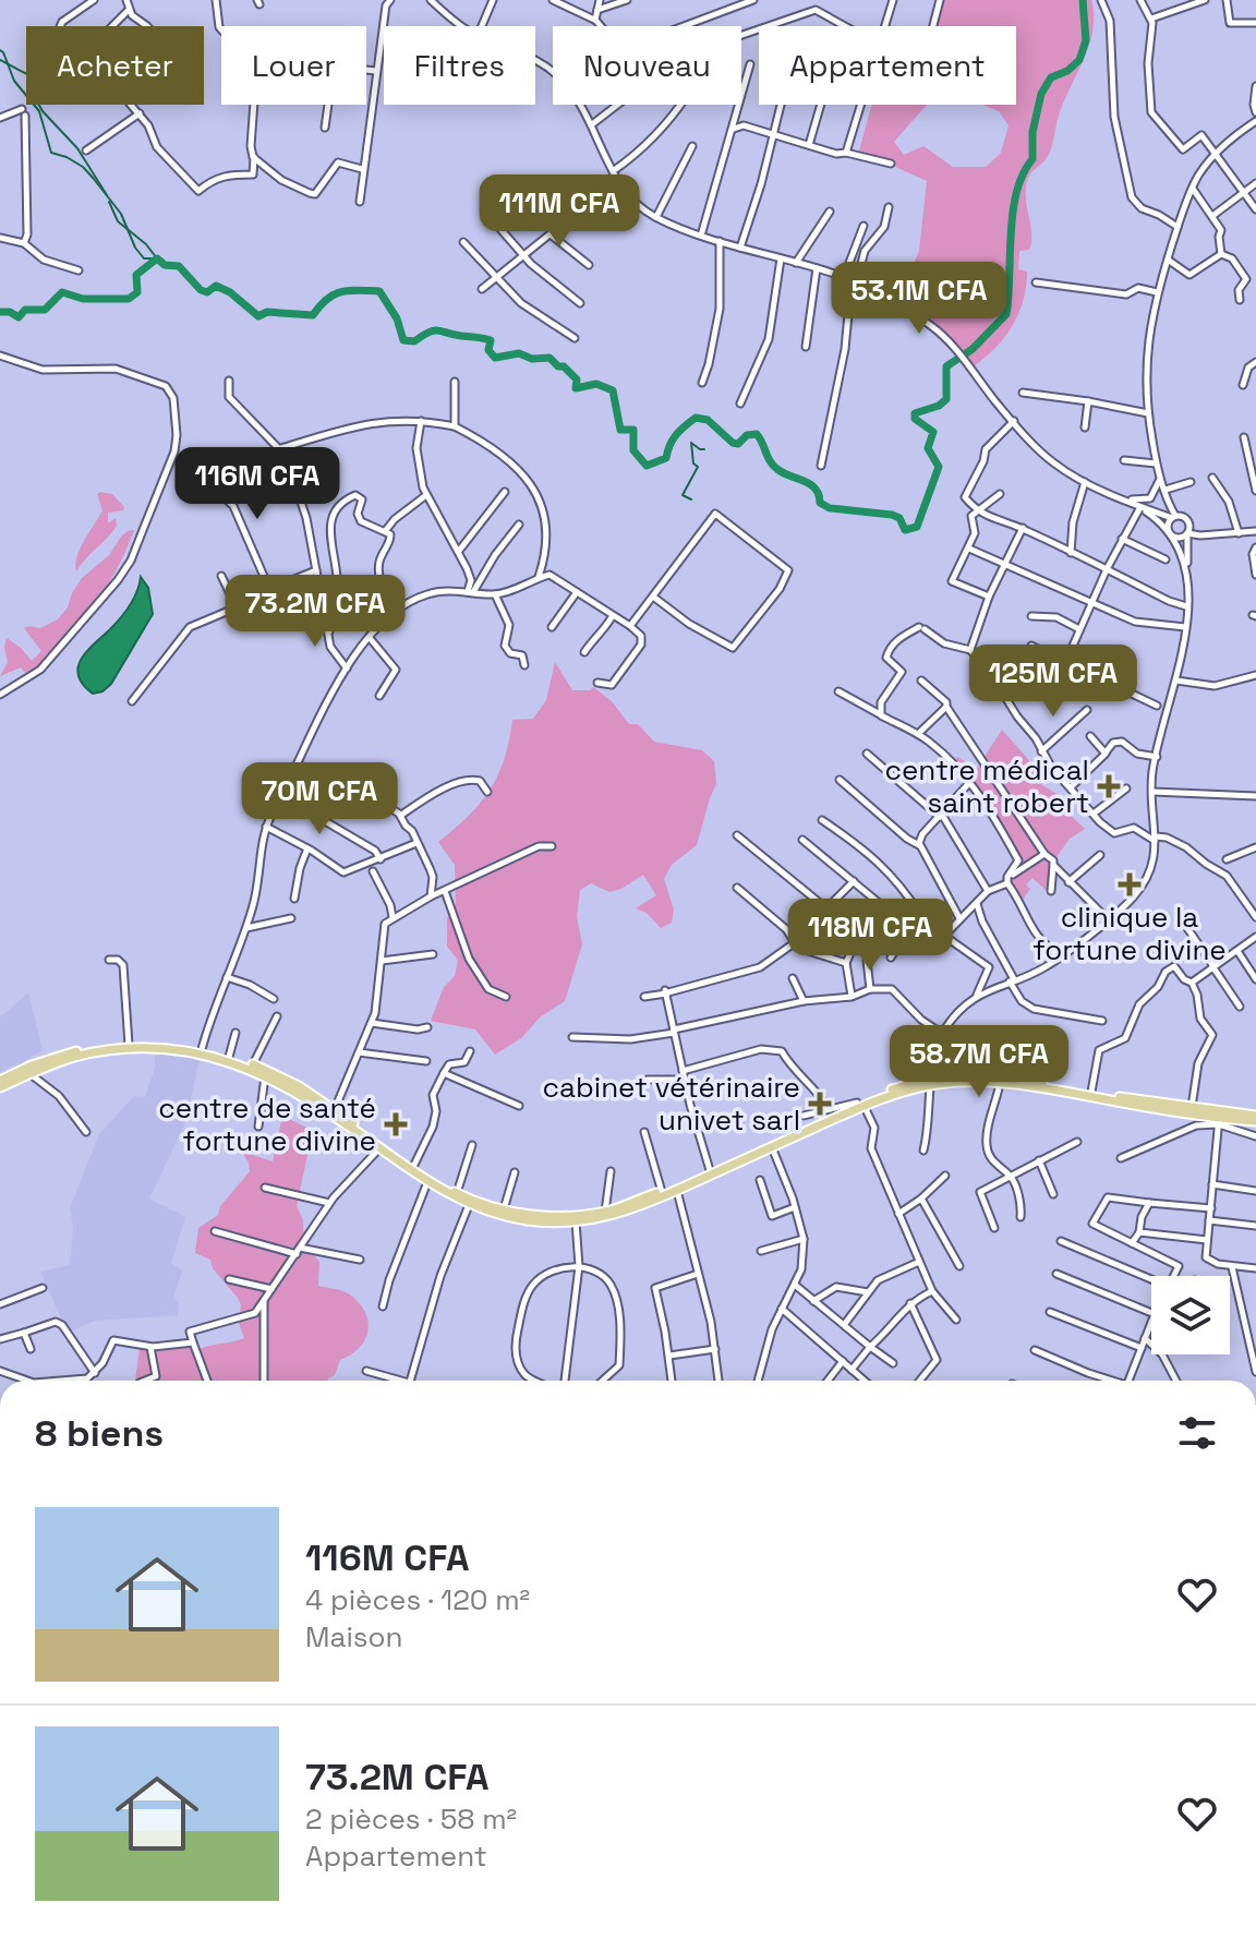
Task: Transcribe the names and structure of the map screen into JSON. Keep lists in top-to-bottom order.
{
  "places": {
    "health": [
      "centre médical saint robert",
      "clinique la fortune divine",
      "cabinet vétérinaire univet sarl",
      "centre de santé fortune divine"
    ]
  },
  "page": {
    "chip": [
      "Acheter",
      "Louer",
      "Filtres",
      "Nouveau",
      "Appartement"
    ],
    "price": [
      "111M CFA",
      "53.1M CFA",
      "116M CFA",
      "73.2M CFA",
      "125M CFA",
      "70M CFA",
      "118M CFA",
      "58.7M CFA"
    ],
    "heading": "8 biens",
    "list": [
      {
        "name": "116M CFA",
        "note": "4 pièces · 120 m² · Maison"
      },
      {
        "name": "73.2M CFA",
        "note": "2 pièces · 58 m² · Appartement"
      }
    ]
  }
}
